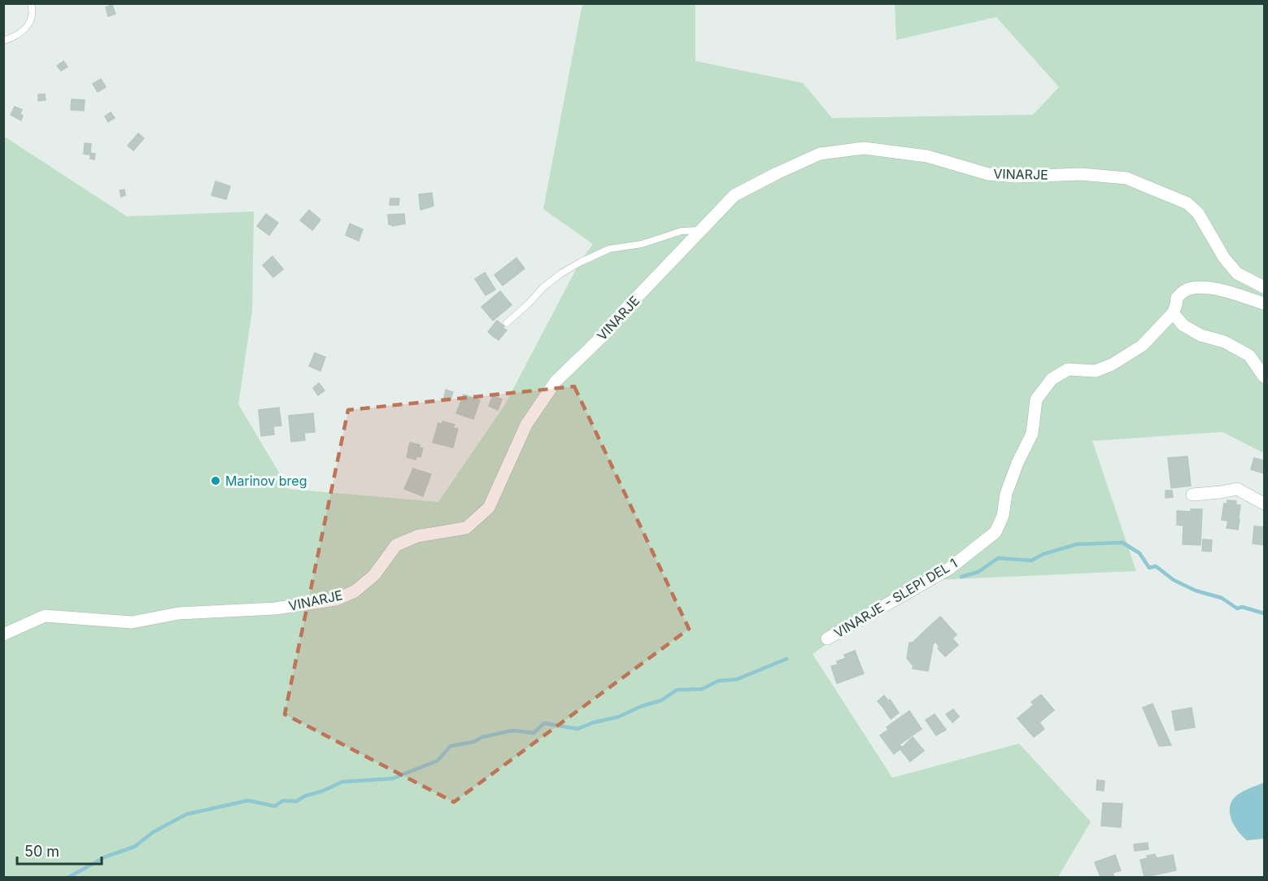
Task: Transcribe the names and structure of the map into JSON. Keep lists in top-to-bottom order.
{
  "streets": {
    "street": ["VINARJE", "VINARJE - SLEPI DEL 1"]
  },
  "places": ["Marinov breg"],
  "scale_bar": "50 m"
}
